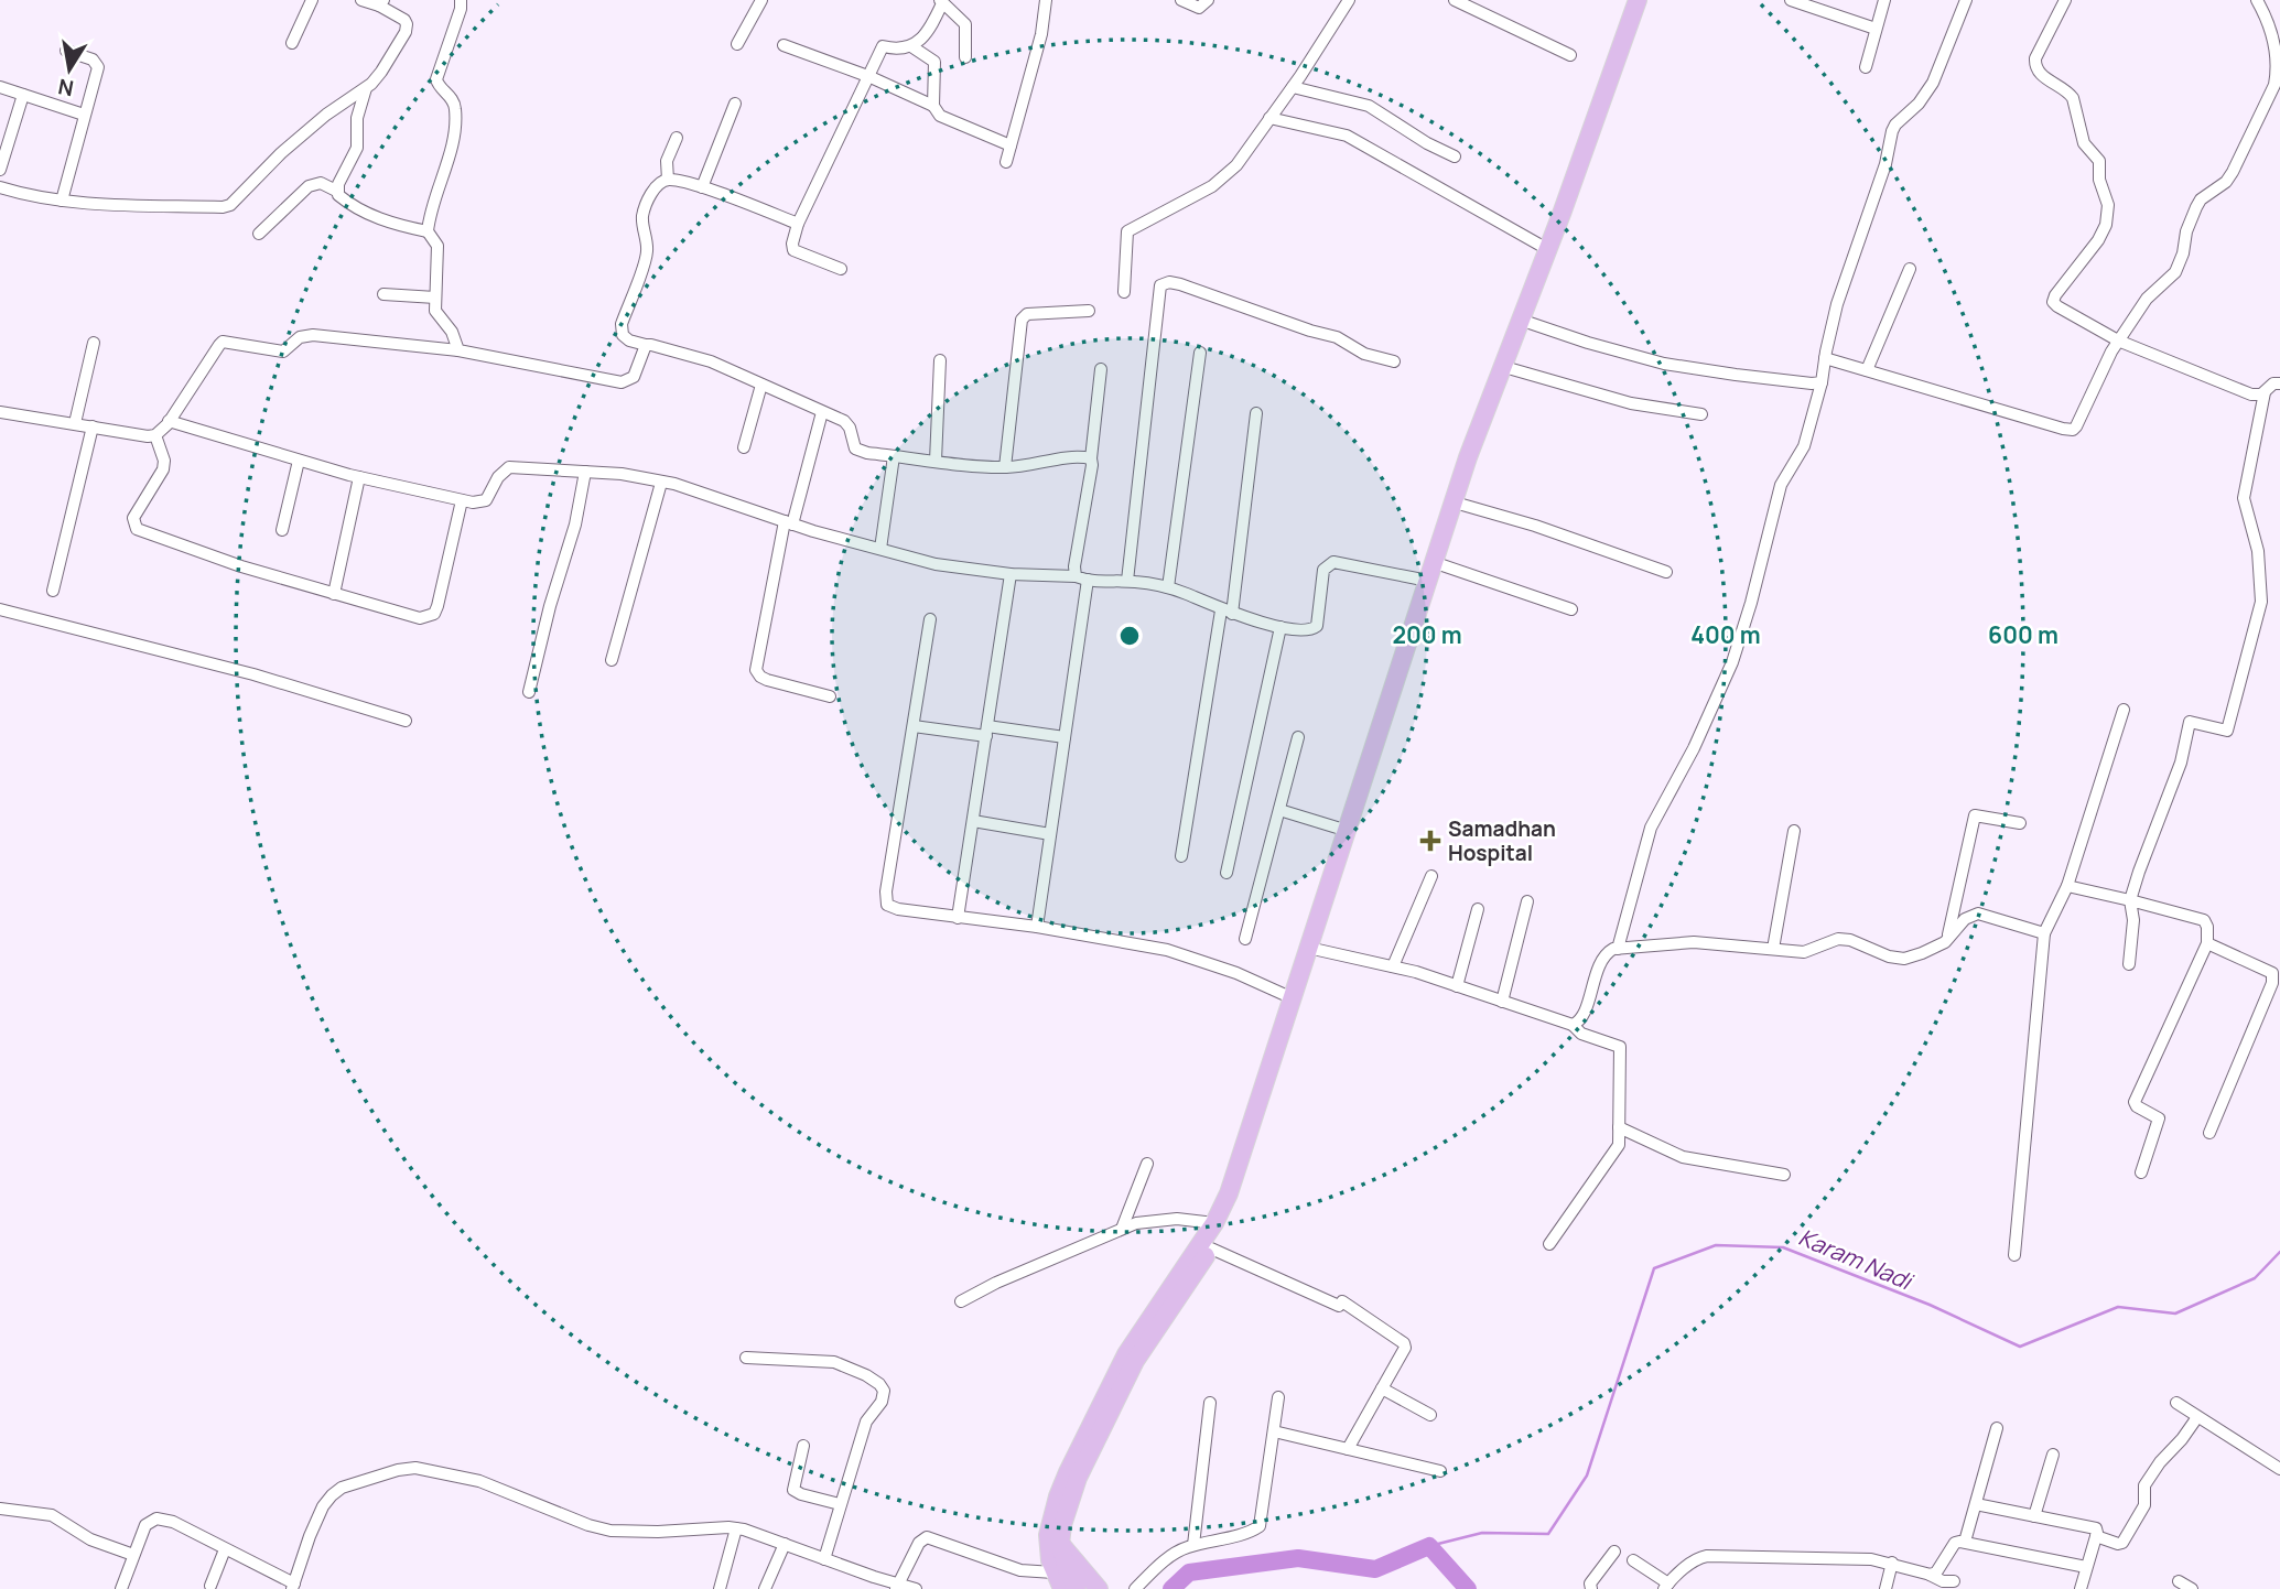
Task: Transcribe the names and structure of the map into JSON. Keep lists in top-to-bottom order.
{
  "water": ["Karam Nadi"],
  "places": {
    "health": ["Samadhan Hospital"]
  },
  "north": "bottom",
  "rings": ["200 m", "400 m", "600 m"]
}
